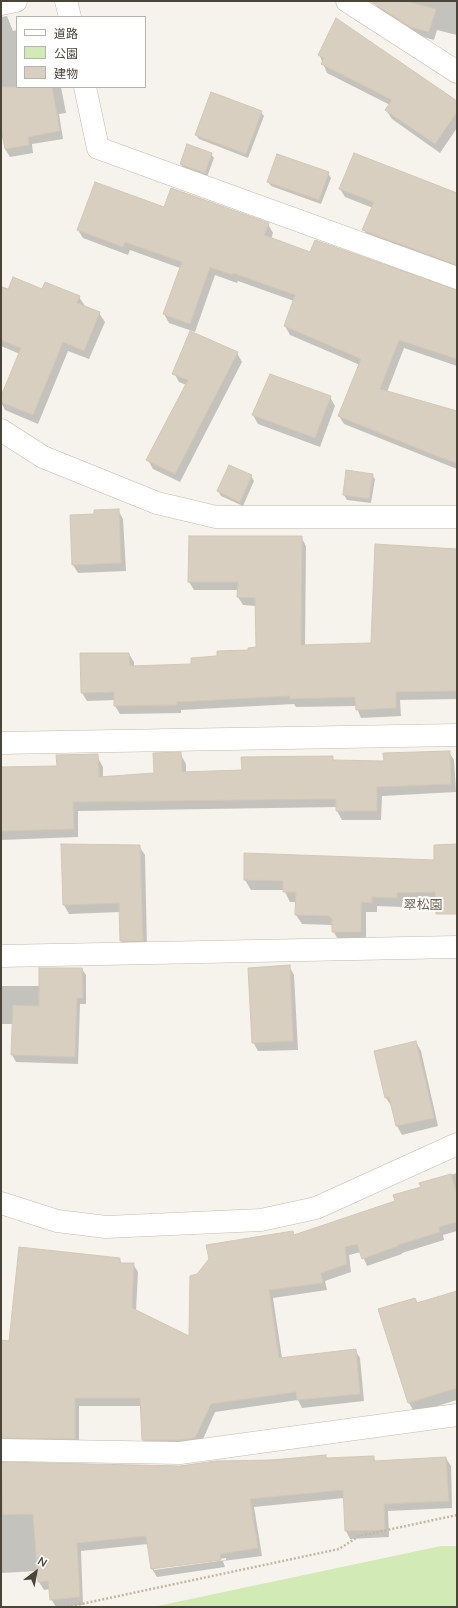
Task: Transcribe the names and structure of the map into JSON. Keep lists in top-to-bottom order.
{
  "districts": ["翠松園"],
  "legend": ["道路", "公園", "建物"],
  "north": "top right"
}
